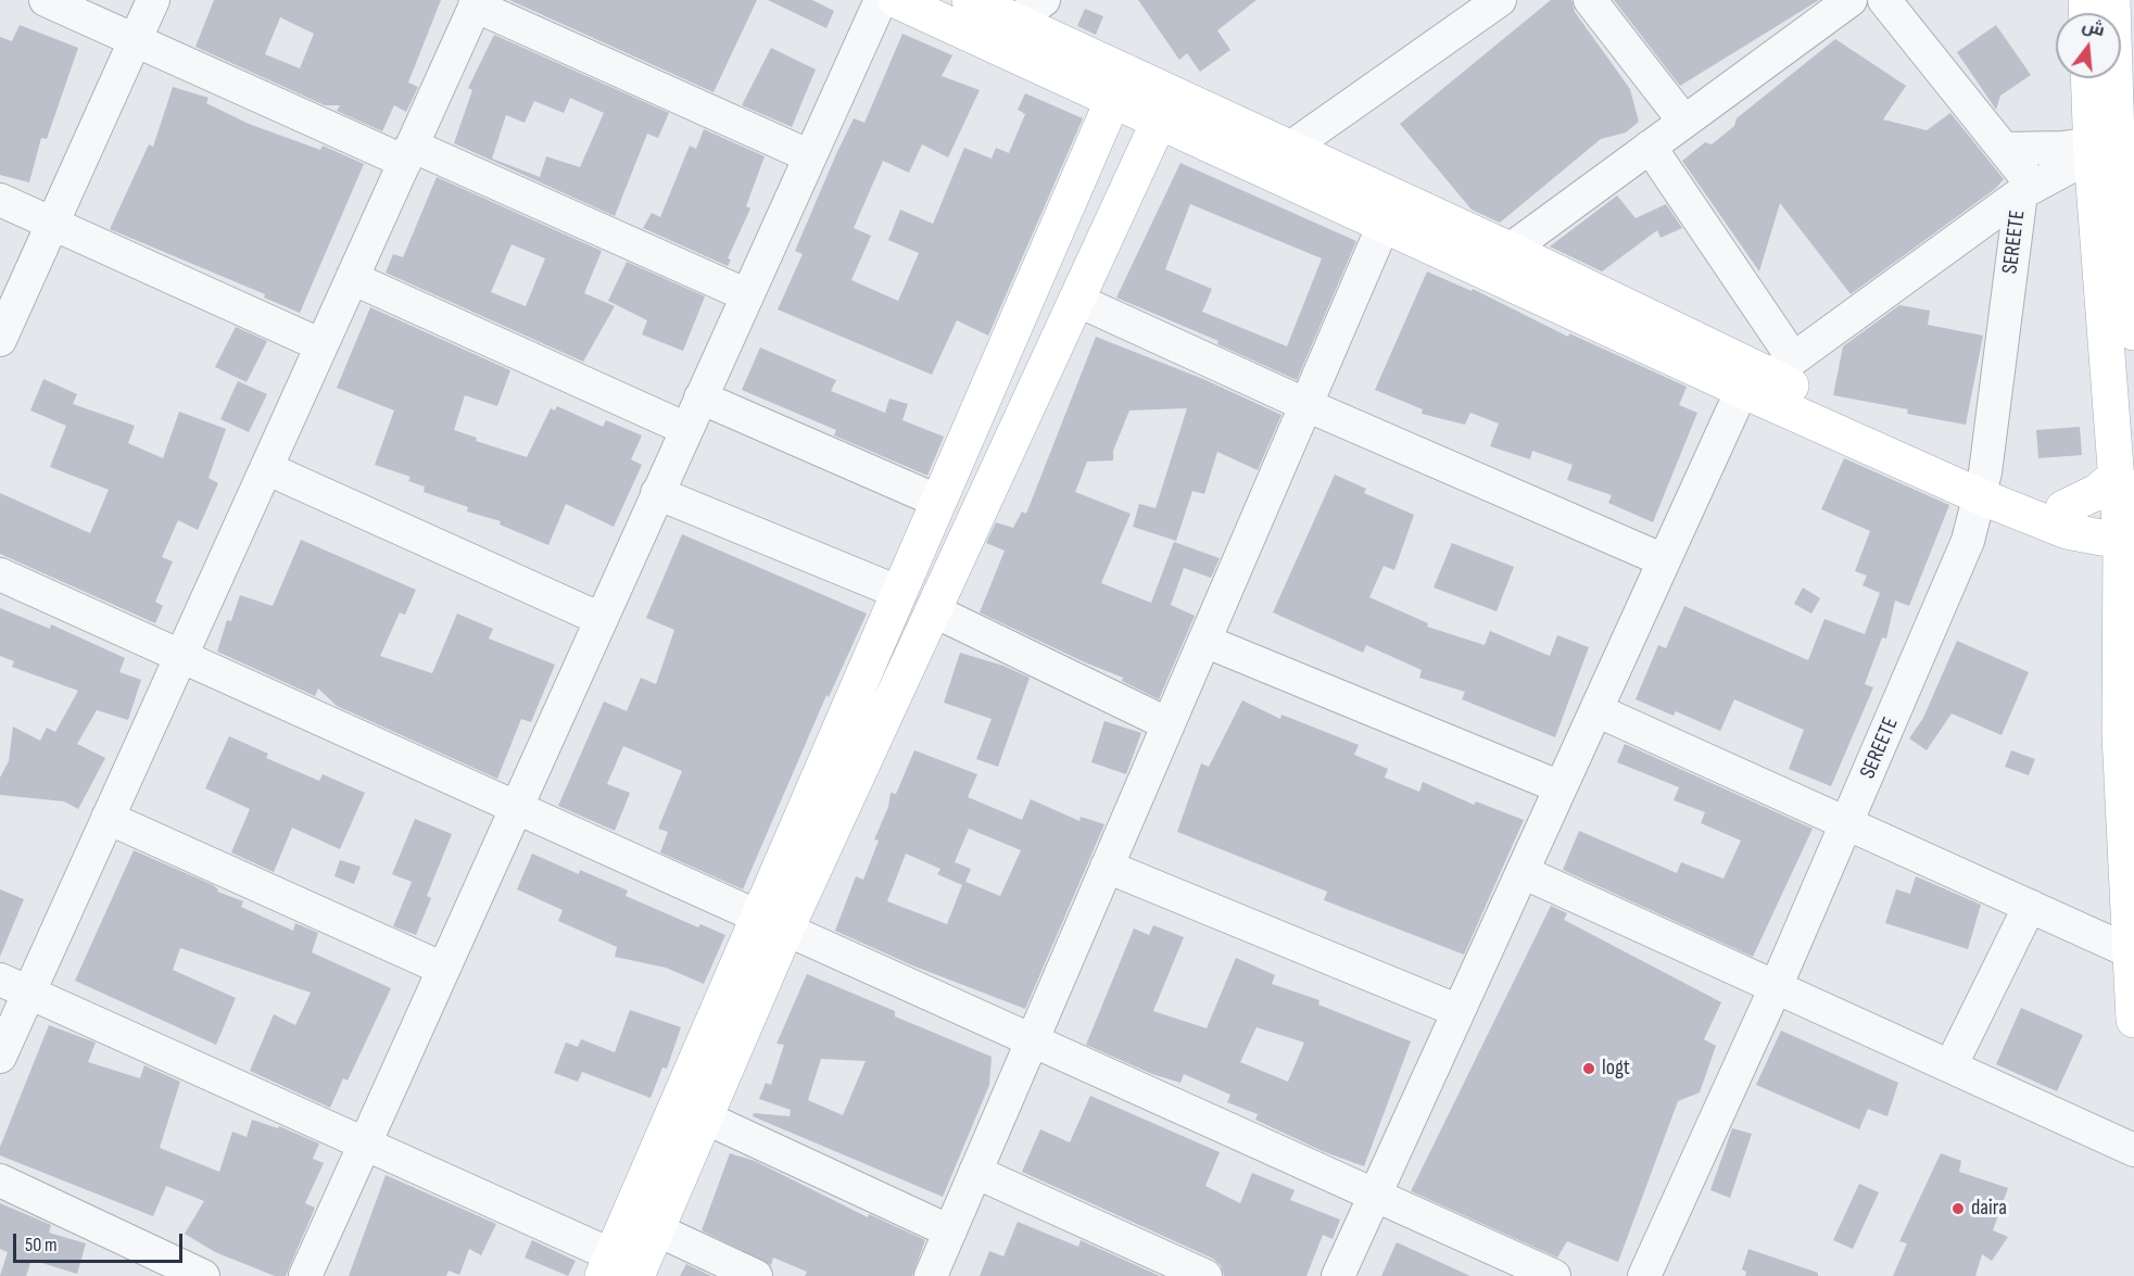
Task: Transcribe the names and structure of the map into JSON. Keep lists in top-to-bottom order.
{
  "streets": {
    "street": ["SEREETE"]
  },
  "places": ["logt", "daira"],
  "scale_bar": "50 m",
  "north": "top"
}
